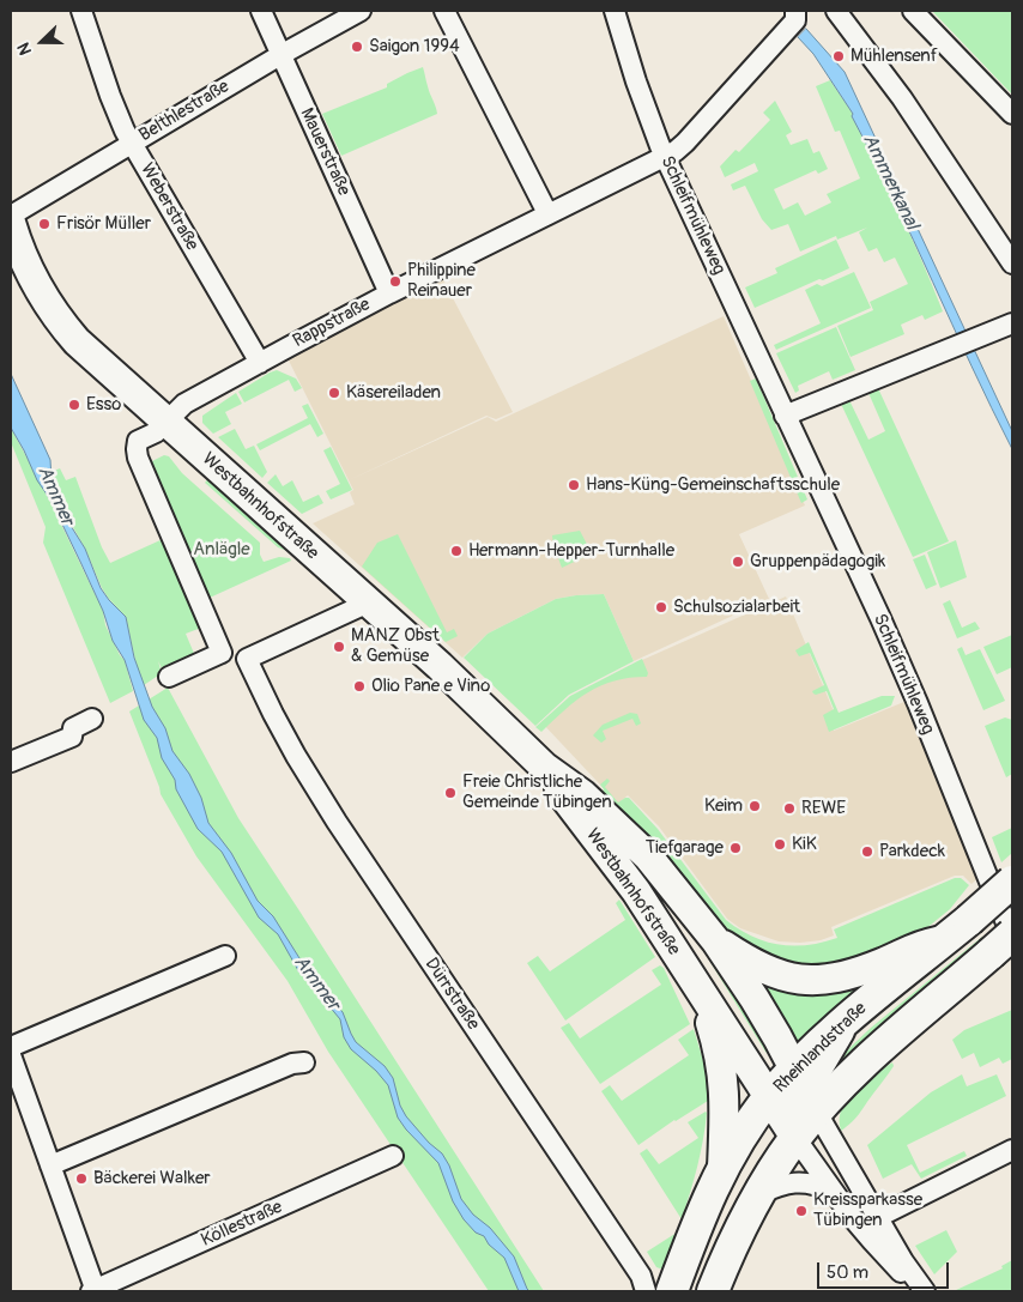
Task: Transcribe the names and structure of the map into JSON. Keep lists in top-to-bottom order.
{
  "streets": {
    "main road": ["Westbahnhofstraße", "Rheinlandstraße"],
    "street": [
      "Belthlestraße",
      "Mauerstraße",
      "Weberstraße",
      "Schleifmühleweg",
      "Rappstraße",
      "Dürrstraße",
      "Köllestraße"
    ]
  },
  "crossings": [
    ["Belthlestraße", "Mauerstraße"],
    ["Belthlestraße", "Weberstraße"],
    ["Mauerstraße", "Rappstraße"],
    ["Weberstraße", "Rappstraße"],
    ["Schleifmühleweg", "Rappstraße"],
    ["Schleifmühleweg", "Rheinlandstraße"],
    ["Rappstraße", "Westbahnhofstraße"],
    ["Westbahnhofstraße", "Rheinlandstraße"]
  ],
  "water": ["Ammerkanal", "Ammer"],
  "parks": ["Anlägle"],
  "places": [
    "Saigon 1994",
    "Mühlensenf",
    "Frisör Müller",
    "Philippine Reinauer",
    "Käsereiladen",
    "Esso",
    "Hans-Küng-Gemeinschaftsschule",
    "Hermann-Hepper-Turnhalle",
    "Gruppenpädagogik",
    "Schulsozialarbeit",
    "MANZ Obst & Gemüse",
    "Olio Pane e Vino",
    "Freie Christliche Gemeinde Tübingen",
    "Keim",
    "REWE",
    "KiK",
    "Tiefgarage",
    "Parkdeck",
    "Bäckerei Walker",
    "Kreissparkasse Tübingen"
  ],
  "scale_bar": "50 m",
  "north": "left"
}
